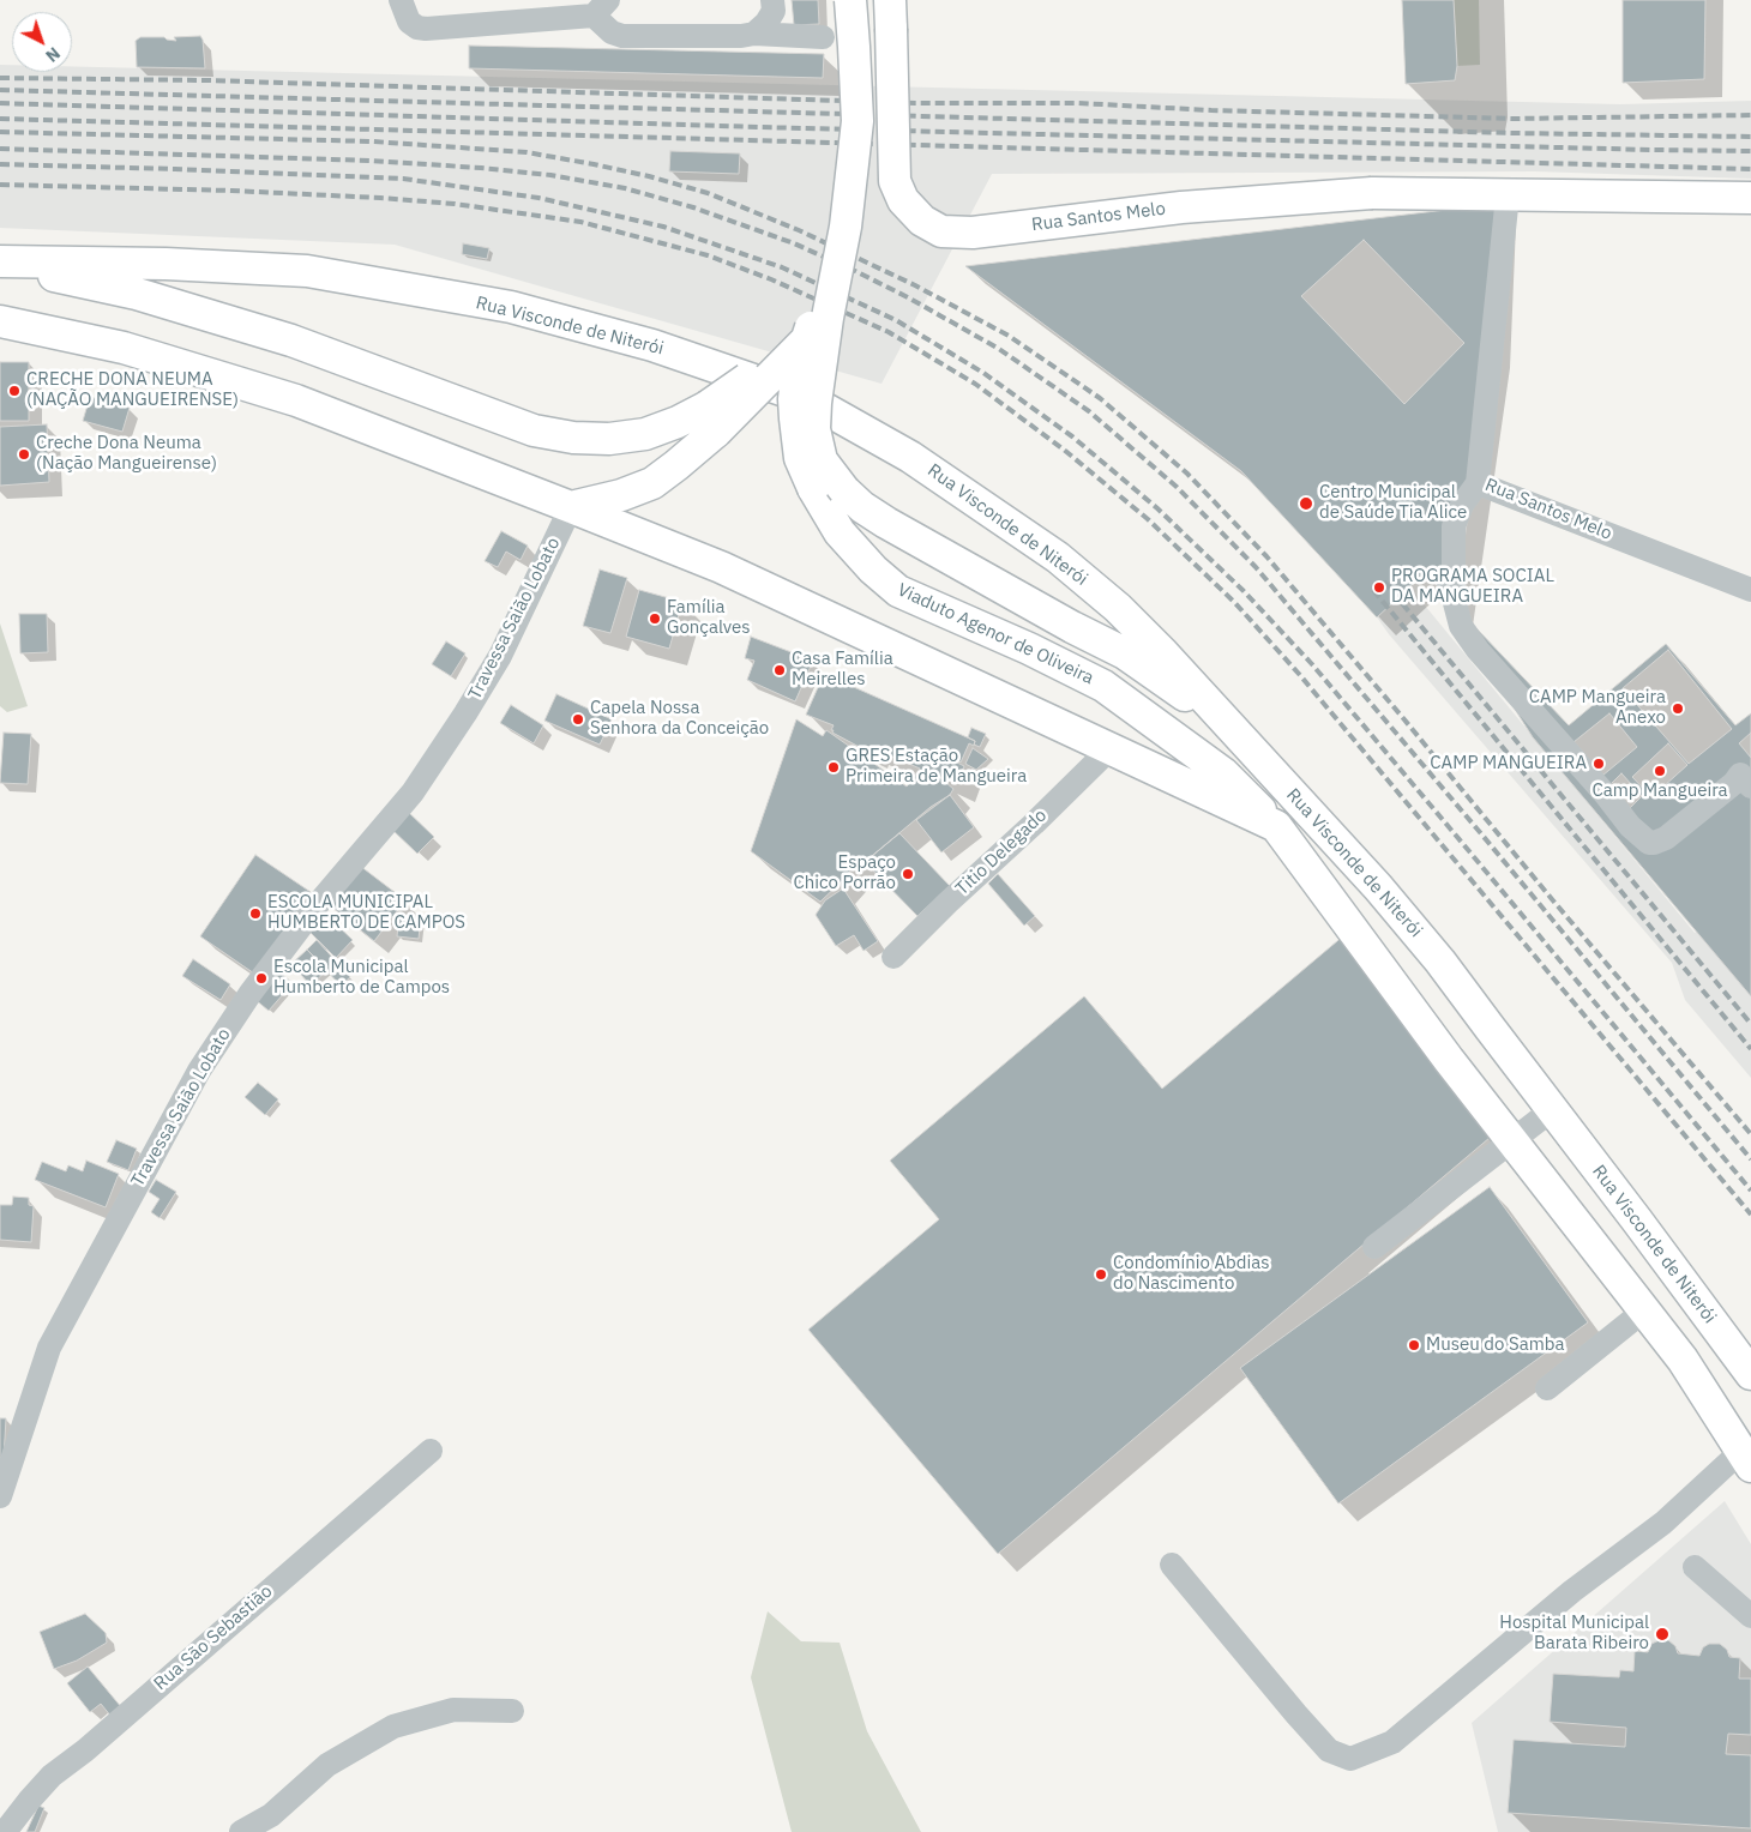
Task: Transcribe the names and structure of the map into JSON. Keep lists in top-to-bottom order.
{
  "streets": {
    "main road": ["Rua Santos Melo", "Rua Visconde de Niterói", "Viaduto Agenor de Oliveira"],
    "street": ["Travessa Saião Lobato", "Titio Delegado", "Rua São Sebastião"]
  },
  "crossings": [
    ["Rua Visconde de Niterói", "Travessa Saião Lobato"],
    ["Rua Visconde de Niterói", "Viaduto Agenor de Oliveira"],
    ["Rua Visconde de Niterói", "Titio Delegado"]
  ],
  "places": [
    "CRECHE DONA NEUMA (NAÇÃO MANGUEIRENSE)",
    "Creche Dona Neuma (Nação Mangueirense)",
    "Centro Municipal de Saúde Tia Alice",
    "PROGRAMA SOCIAL DA MANGUEIRA",
    "Família Gonçalves",
    "Casa Família Meirelles",
    "CAMP Mangueira Anexo",
    "Capela Nossa Senhora da Conceição",
    "CAMP MANGUEIRA",
    "GRES Estação Primeira de Mangueira",
    "Camp Mangueira",
    "Espaço Chico Porrão",
    "ESCOLA MUNICIPAL HUMBERTO DE CAMPOS",
    "Escola Municipal Humberto de Campos",
    "Condomínio Abdias do Nascimento",
    "Museu do Samba",
    "Hospital Municipal Barata Ribeiro"
  ],
  "north": "bottom right"
}
